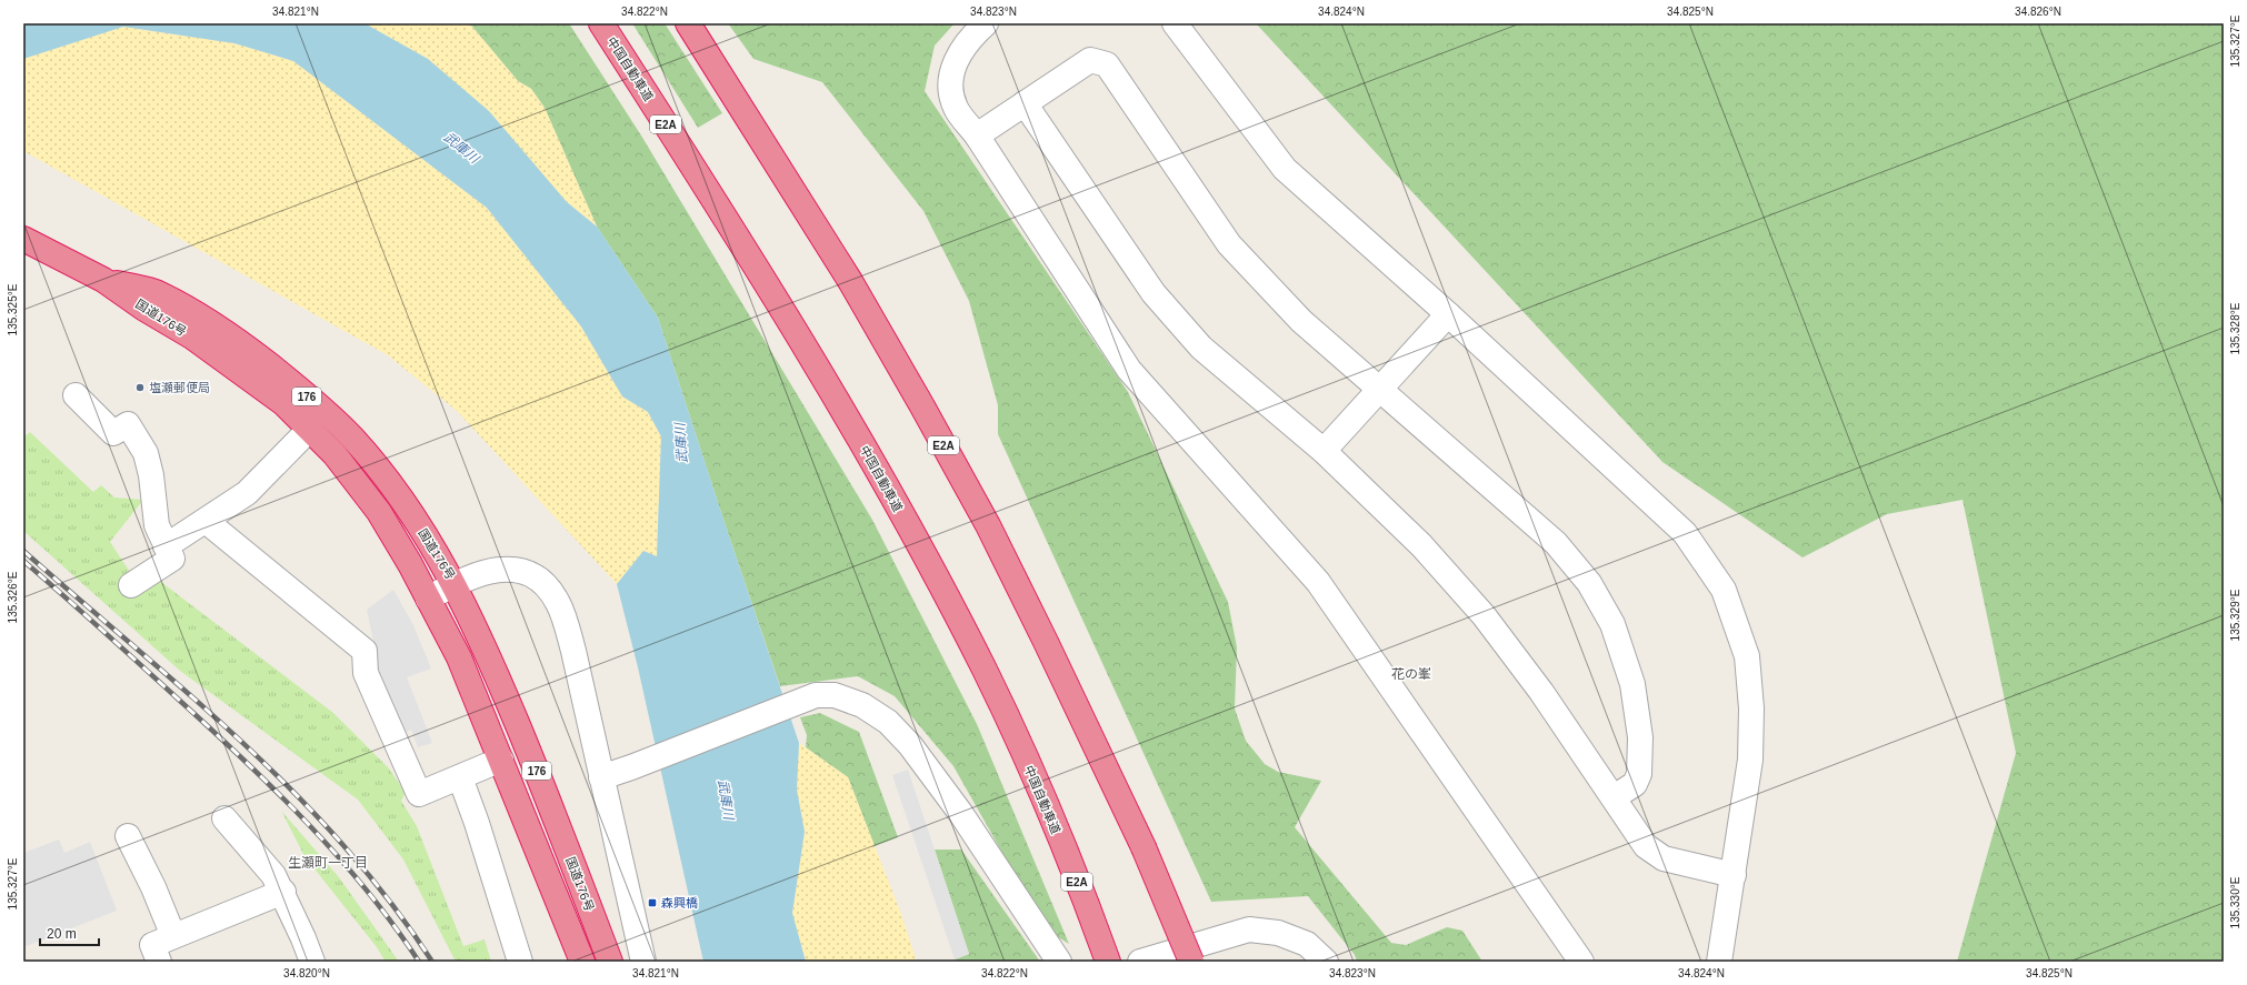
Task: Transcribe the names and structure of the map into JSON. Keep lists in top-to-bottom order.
{
  "streets": {
    "highway": [
      "中国自動車道",
      "E2A",
      "国道176号",
      "176"
    ]
  },
  "districts": ["花の峯", "生瀬町一丁目"],
  "water": ["武庫川"],
  "places": {
    "other": ["塩瀬郵便局"],
    "transit": ["森興橋"]
  },
  "scale_bar": "20 m",
  "coordinates": [
    "34.821°N",
    "34.822°N",
    "34.823°N",
    "34.824°N",
    "34.825°N",
    "34.826°N",
    "135.327°E",
    "135.325°E",
    "135.328°E",
    "135.326°E",
    "135.329°E",
    "135.330°E",
    "34.820°N"
  ]
}
